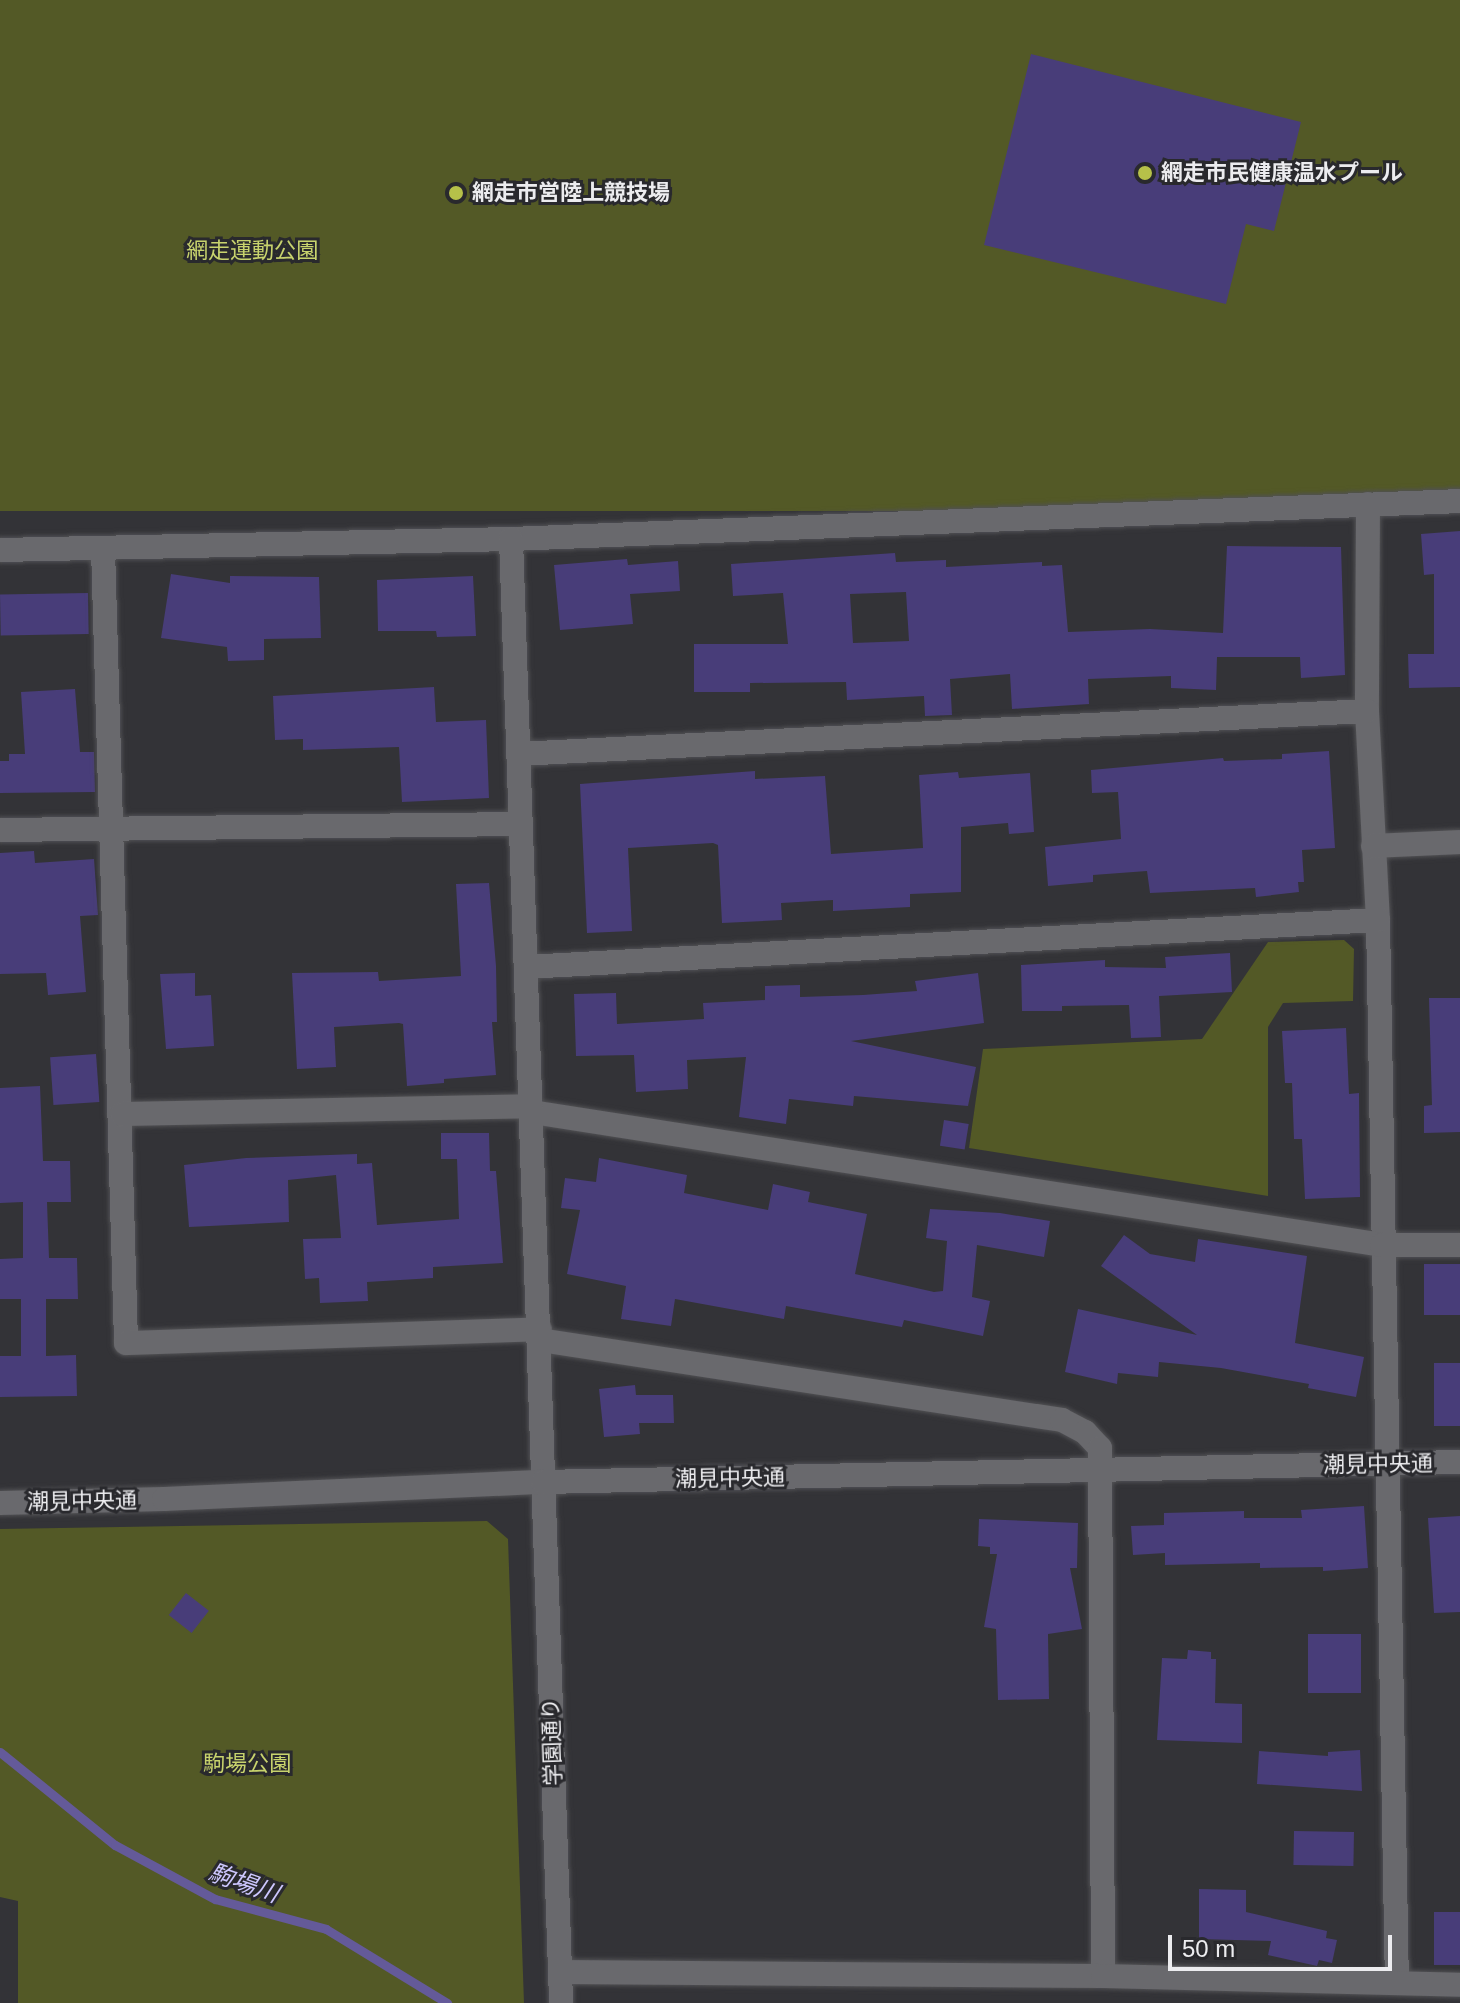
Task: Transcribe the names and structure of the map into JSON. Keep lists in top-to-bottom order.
{
  "streets": {
    "street": ["潮見中央通", "学園通り"]
  },
  "crossings": [
    ["潮見中央通", "学園通り"]
  ],
  "water": ["駒場川"],
  "parks": ["網走運動公園", "駒場公園"],
  "places": ["網走市民健康温水プール", "網走市営陸上競技場"],
  "scale_bar": "50 m"
}
